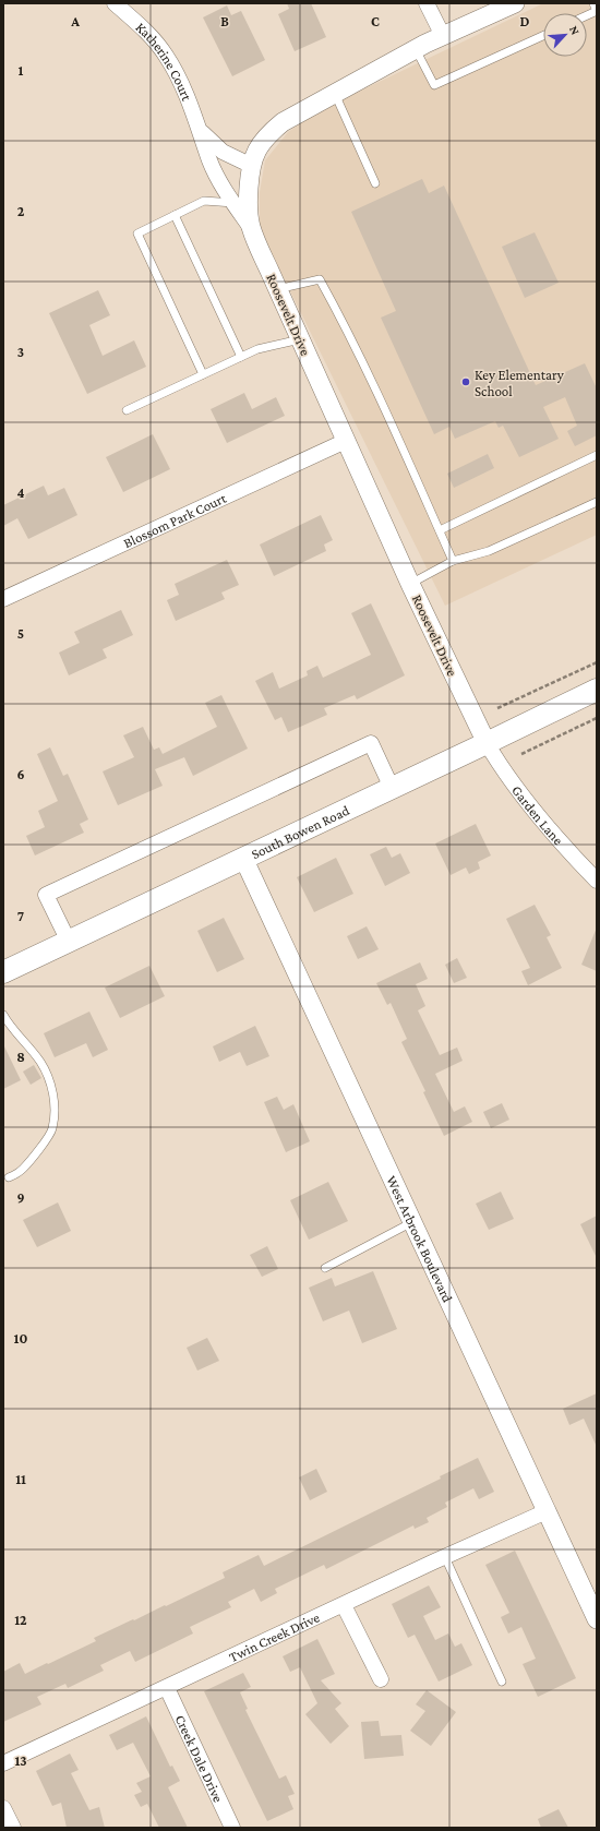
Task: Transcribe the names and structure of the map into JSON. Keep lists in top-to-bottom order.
{
  "streets": {
    "main road": ["South Bowen Road"],
    "street": [
      "Katherine Court",
      "Roosevelt Drive",
      "Blossom Park Court",
      "Garden Lane",
      "West Arbrook Boulevard",
      "Twin Creek Drive",
      "Creek Dale Drive"
    ]
  },
  "crossings": [
    ["Katherine Court", "Roosevelt Drive"],
    ["Roosevelt Drive", "Blossom Park Court"],
    ["Roosevelt Drive", "Garden Lane"],
    ["Roosevelt Drive", "South Bowen Road"],
    ["Garden Lane", "South Bowen Road"],
    ["South Bowen Road", "West Arbrook Boulevard"],
    ["West Arbrook Boulevard", "Twin Creek Drive"],
    ["Twin Creek Drive", "Creek Dale Drive"]
  ],
  "places": ["Key Elementary School"],
  "north": "top right",
  "grid": {
    "columns": [
      "A",
      "B",
      "C",
      "D"
    ],
    "rows": [
      "1",
      "2",
      "3",
      "4",
      "5",
      "6",
      "7",
      "8",
      "9",
      "10",
      "11",
      "12",
      "13"
    ]
  }
}
